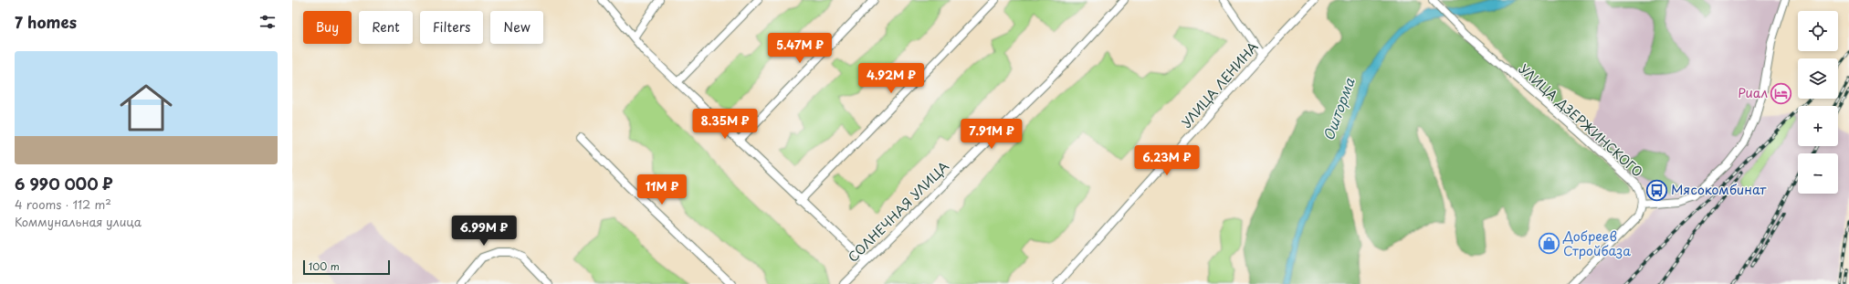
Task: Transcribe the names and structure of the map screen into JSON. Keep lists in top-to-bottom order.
{
  "streets": {
    "street": ["УЛИЦА ЛЕНИНА", "УЛИЦА ДЗЕРЖИНСКОГО", "СОЛНЕЧНАЯ УЛИЦА"]
  },
  "water": ["Ошторма"],
  "places": {
    "hotel": ["Риал"],
    "bus stop": ["Мясокомбинат"],
    "shop": ["Добреев Стройбаза"]
  },
  "scale_bar": "100 m",
  "page": {
    "heading": "7 homes",
    "map_buttons": ["+", "−"],
    "chip": [
      "Buy",
      "Rent",
      "Filters",
      "New"
    ],
    "price": [
      "5.47M ₽",
      "4.92M ₽",
      "8.35M ₽",
      "7.91M ₽",
      "6.23M ₽",
      "11M ₽",
      "6.99M ₽"
    ],
    "list": [
      {
        "name": "6 990 000 ₽",
        "note": "4 rooms · 112 m² · Коммунальная улица"
      }
    ],
    "scale": "100 m"
  }
}
